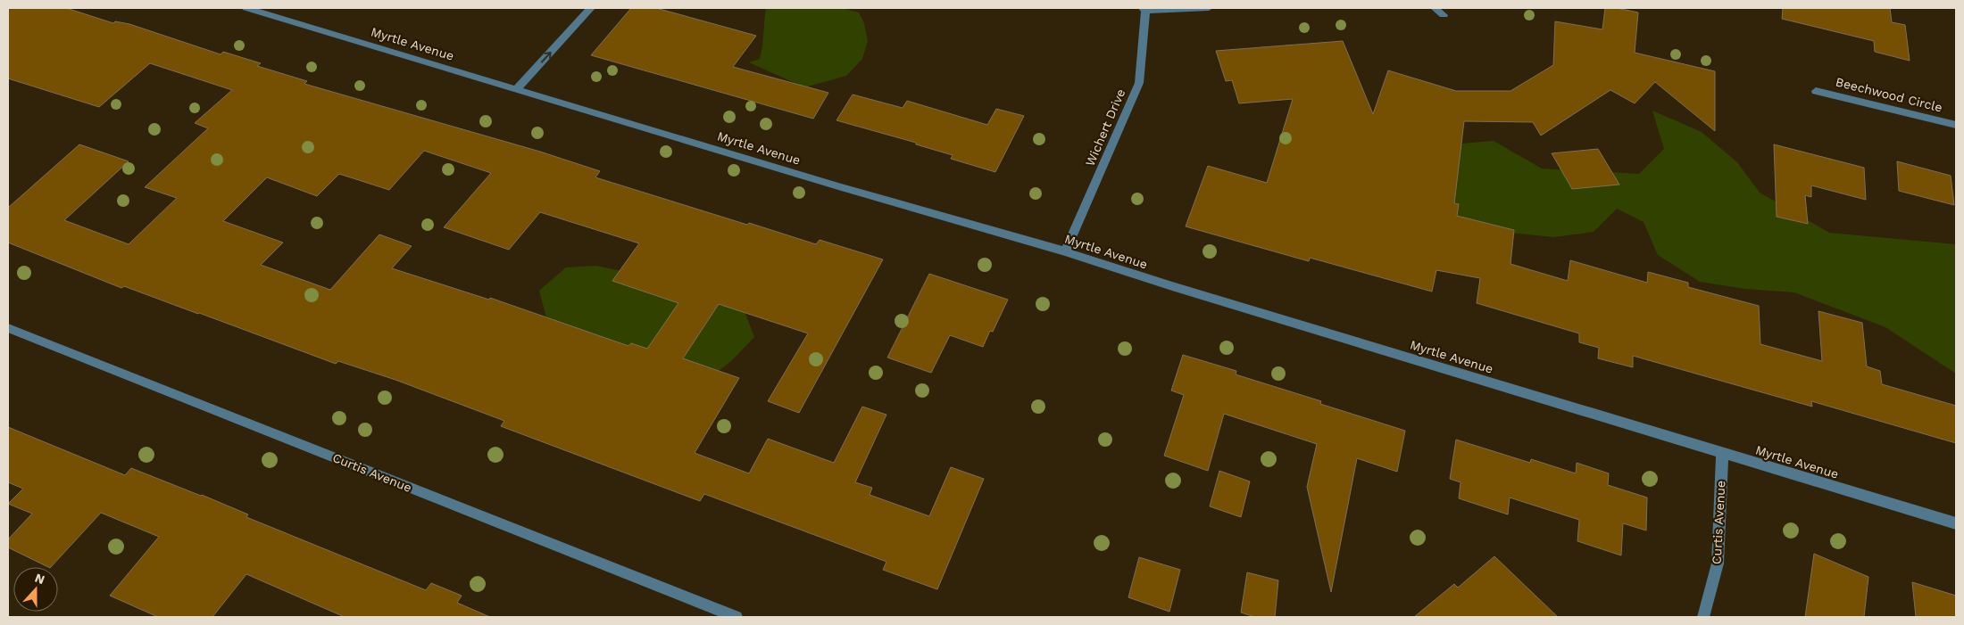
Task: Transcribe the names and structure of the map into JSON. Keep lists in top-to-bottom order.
{
  "streets": {
    "street": [
      "Myrtle Avenue",
      "Beechwood Circle",
      "Wichert Drive",
      "Curtis Avenue"
    ]
  },
  "crossings": [
    ["Myrtle Avenue", "Wichert Drive"],
    ["Myrtle Avenue", "Curtis Avenue"]
  ],
  "north": "top"
}
